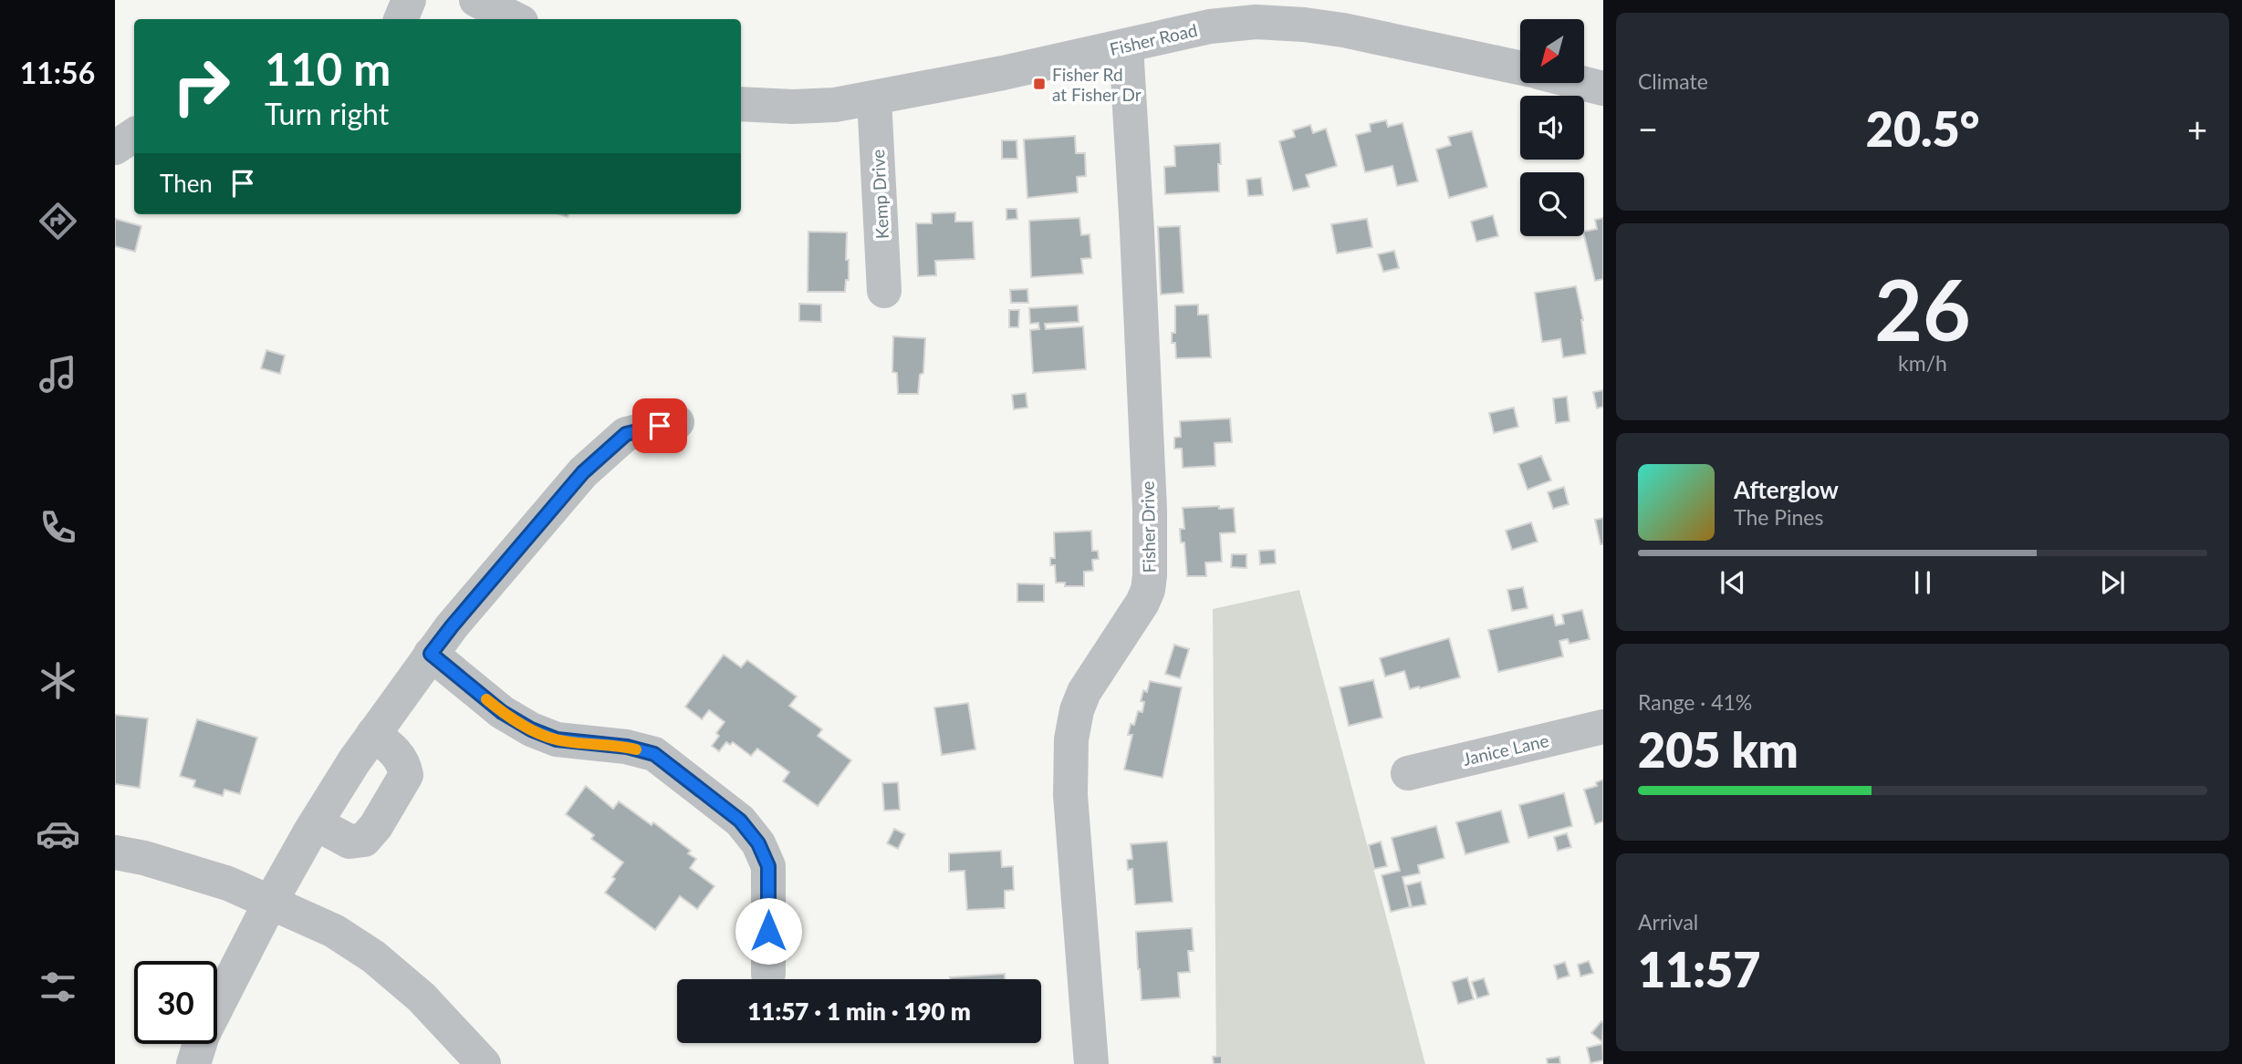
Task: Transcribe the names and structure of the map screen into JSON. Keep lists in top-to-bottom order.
{
  "streets": {
    "street": [
      "Fisher Road",
      "Kemp Drive",
      "Fisher Drive",
      "Janice Lane"
    ]
  },
  "crossings": [
    ["Fisher Road", "Kemp Drive"],
    ["Fisher Road", "Fisher Drive"]
  ],
  "places": {
    "transit": ["Fisher Rd at Fisher Dr"]
  },
  "north": "bottom left",
  "page": {
    "tabs": "11:56",
    "tile": [
      "Climate",
      ["26", "km/h"],
      ["Range · 41%", "205 km"],
      ["Arrival", "11:57"]
    ],
    "turn": ["110 m", "Turn right"],
    "heat": ["−", "20.5°", "+"],
    "then": "Then",
    "song": ["Afterglow", "The Pines"],
    "limit": "30",
    "trip": "11:57 · 1 min · 190 m"
  }
}
